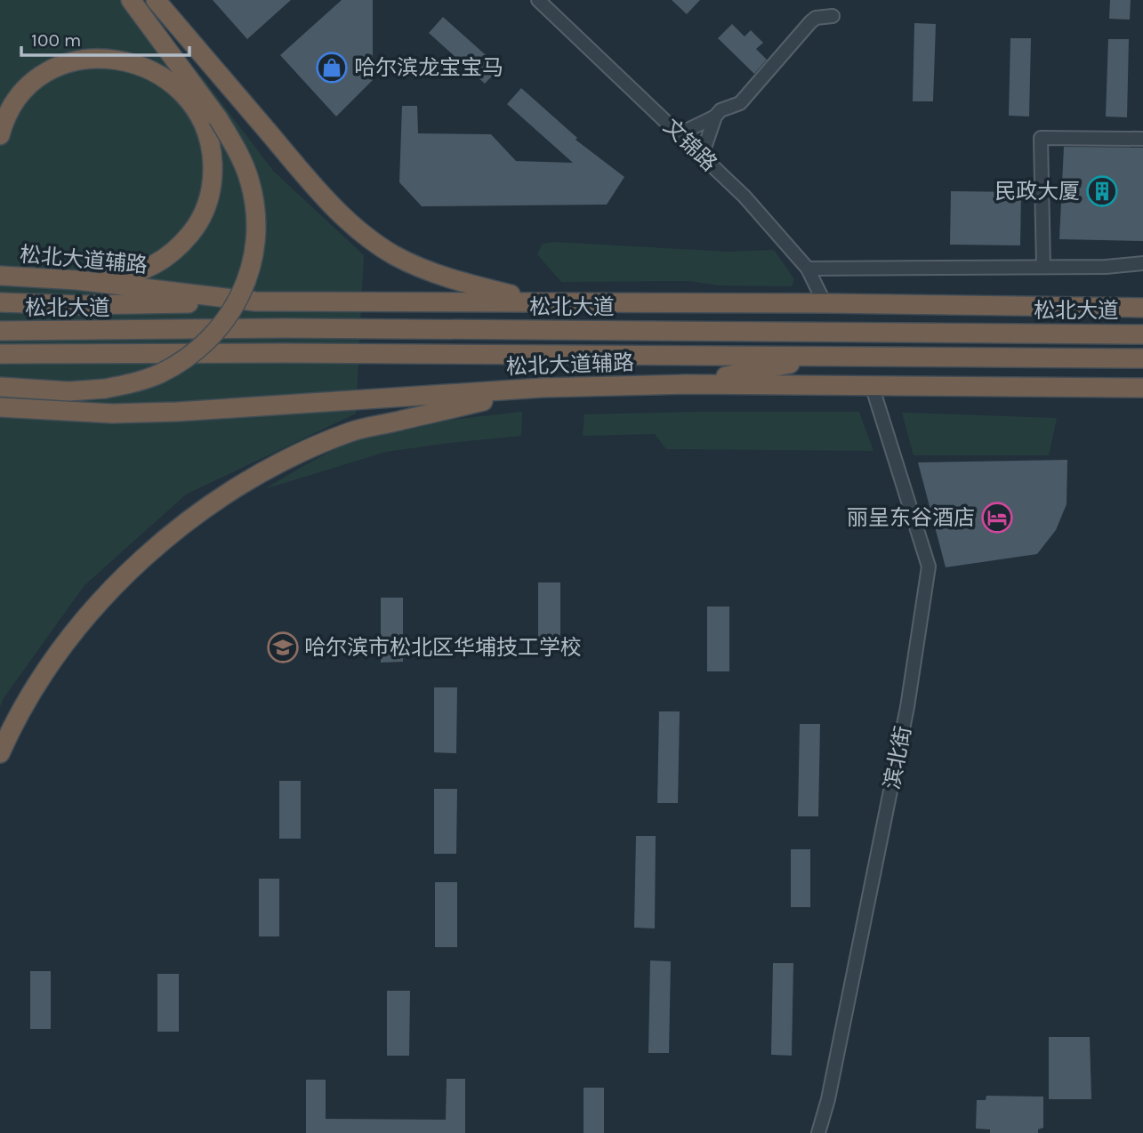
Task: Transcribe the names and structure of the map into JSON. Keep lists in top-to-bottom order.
{
  "streets": {
    "highway": ["松北大道辅路", "松北大道"],
    "street": ["文锦路", "滨北街"]
  },
  "crossings": [
    ["松北大道辅路", "滨北街"]
  ],
  "places": {
    "shop": ["哈尔滨龙宝宝马"],
    "building": ["民政大厦"],
    "hotel": ["丽呈东谷酒店"],
    "school or university": ["哈尔滨市松北区华埔技工学校"]
  },
  "scale_bar": "100 m"
}
